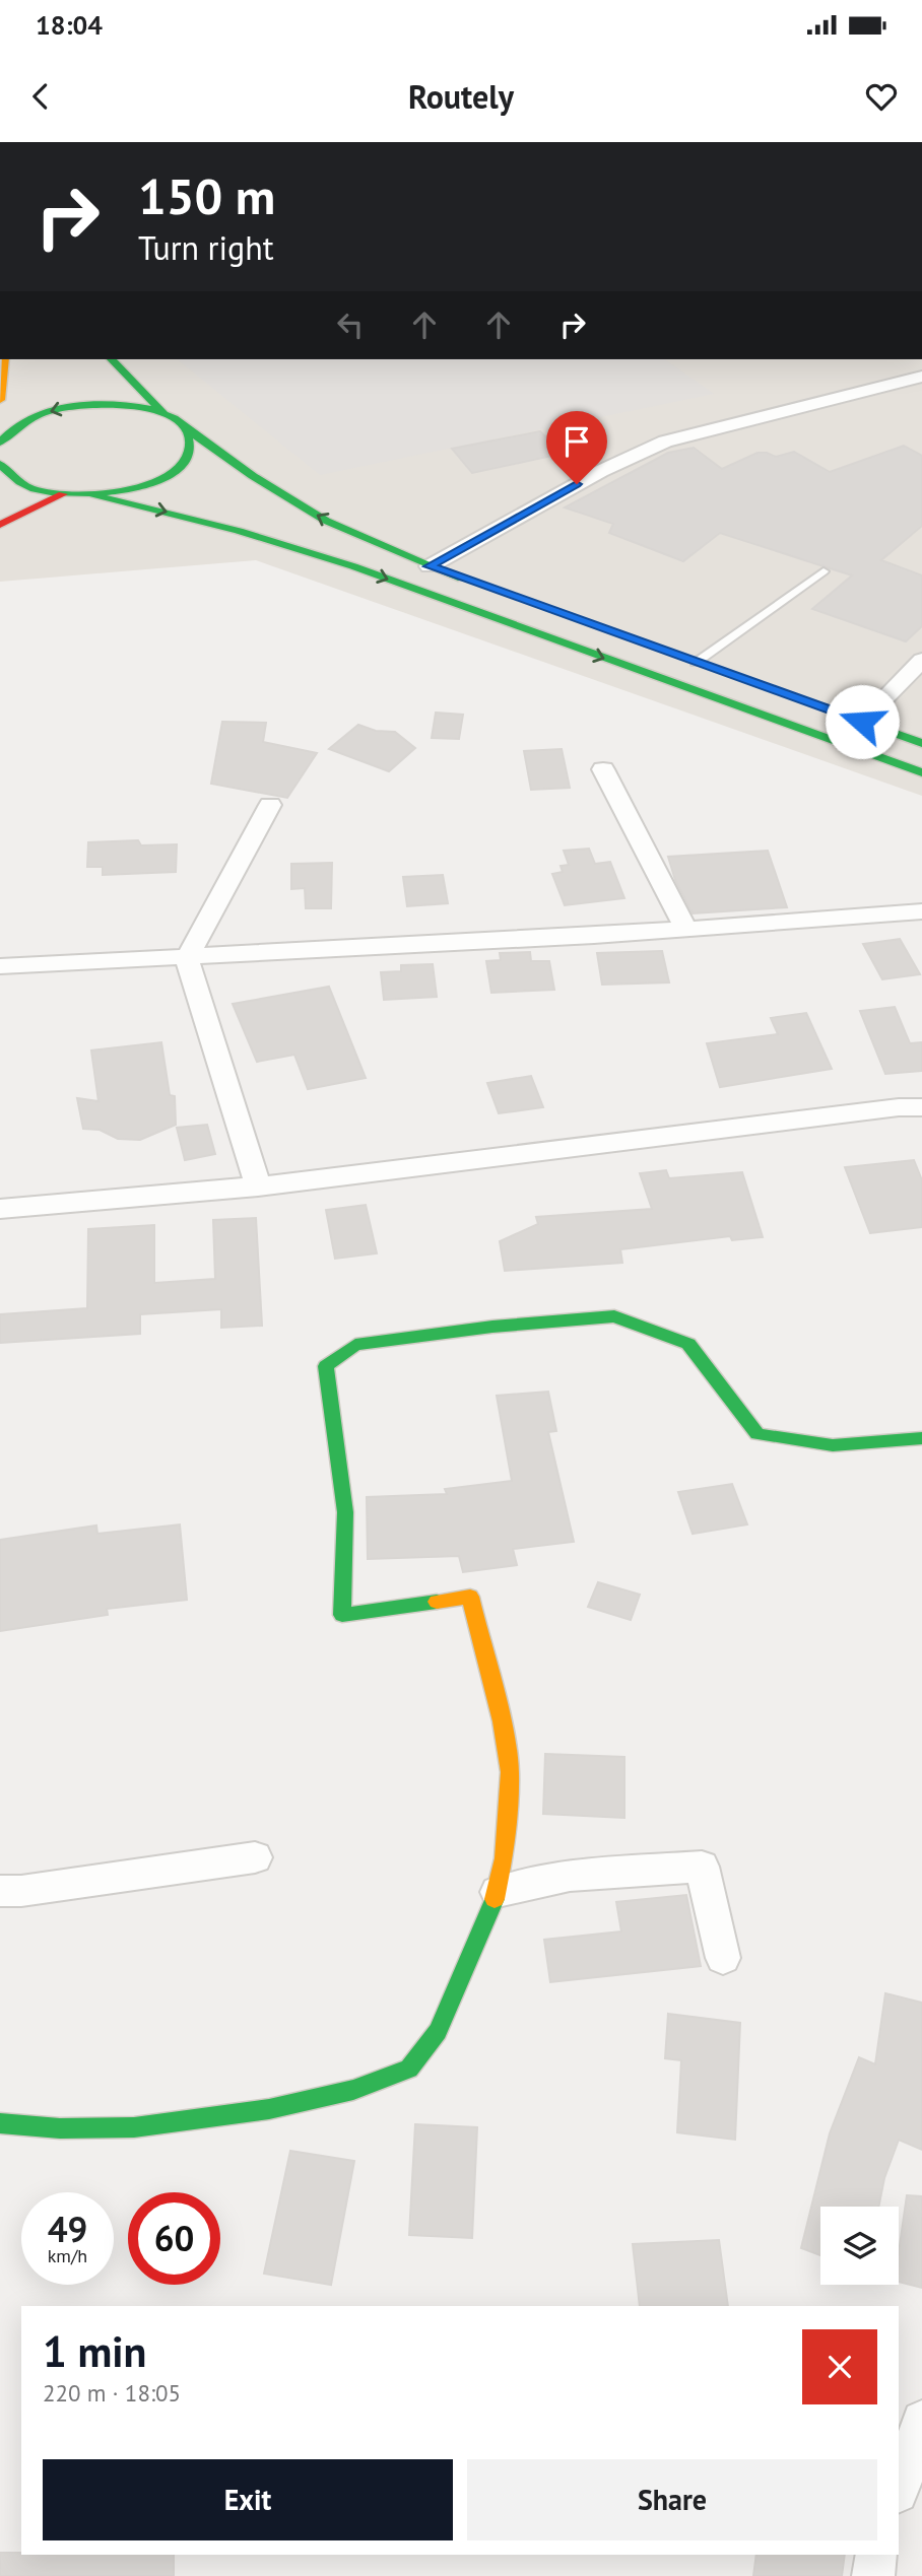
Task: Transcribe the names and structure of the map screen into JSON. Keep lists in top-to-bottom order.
{
  "page": {
    "status": "18:04",
    "header": "Routely",
    "turn": ["150 m", "Turn right"],
    "speed": "49 km/h",
    "limit": "60",
    "heading": ["1 min", "220 m · 18:05"],
    "buttons": ["Exit", "Share"]
  }
}
